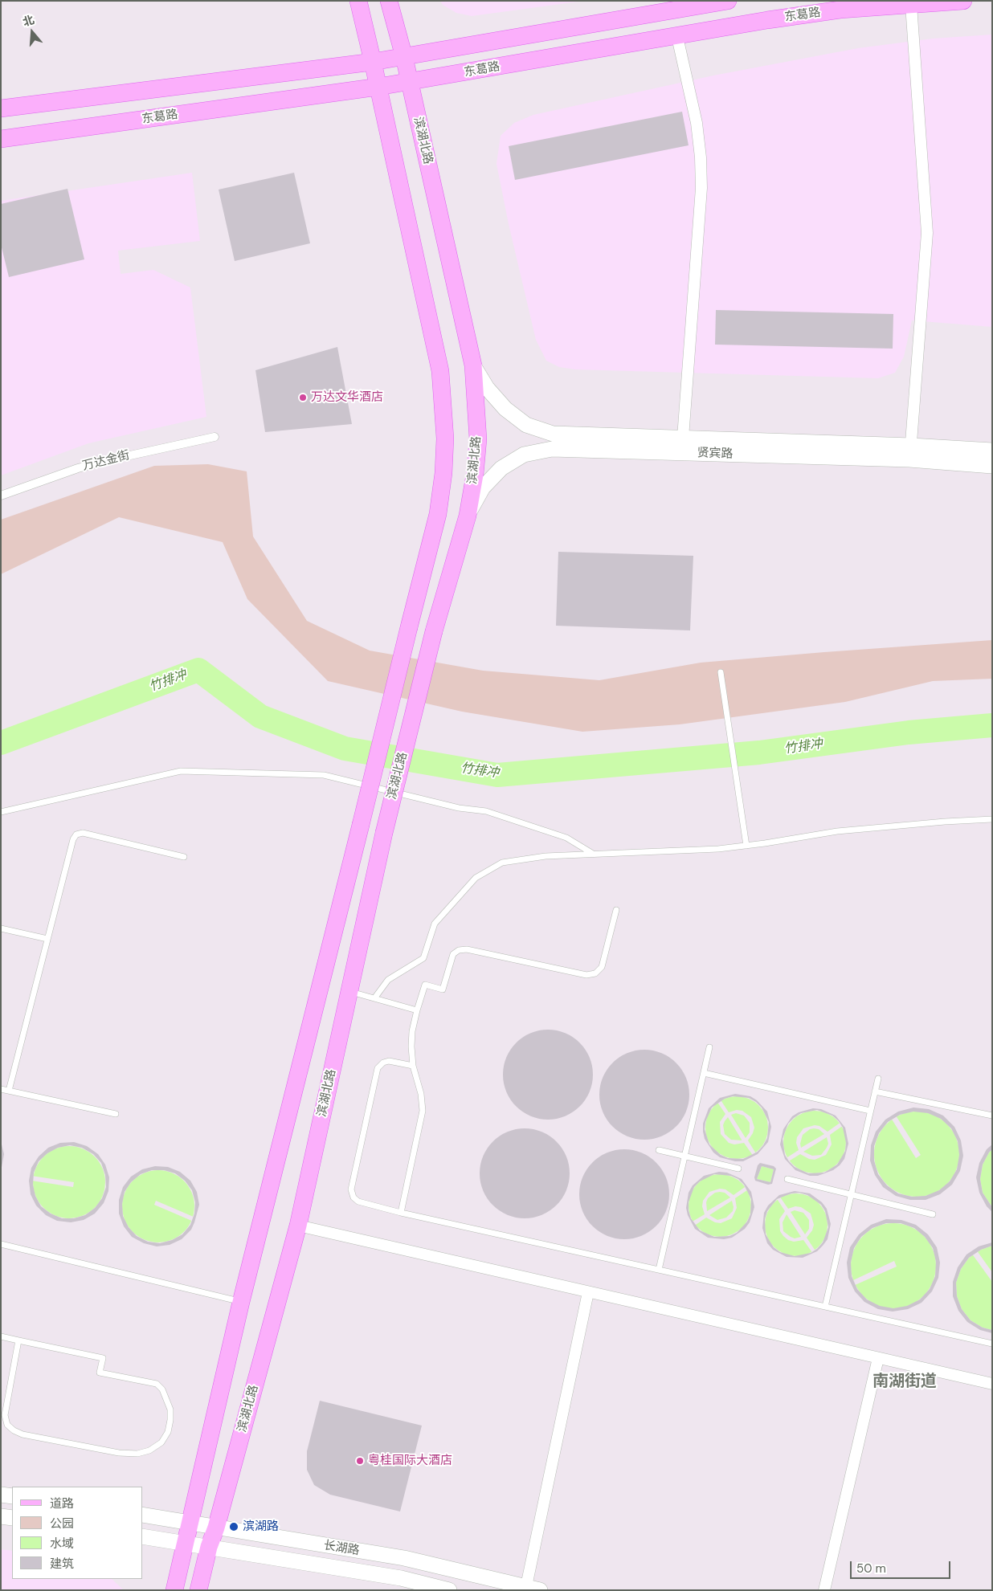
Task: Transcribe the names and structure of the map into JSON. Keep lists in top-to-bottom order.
{
  "streets": {
    "main road": [
      "东葛路",
      "滨湖北路",
      "贤宾路",
      "长湖路"
    ],
    "street": ["万达金街"]
  },
  "crossings": [
    ["东葛路", "滨湖北路"],
    ["滨湖北路", "贤宾路"],
    ["滨湖北路", "长湖路"]
  ],
  "districts": ["南湖街道"],
  "water": ["竹排冲"],
  "places": ["万达文华酒店", "粤桂国际大酒店", "滨湖路"],
  "legend": [
    "道路",
    "公园",
    "水域",
    "建筑"
  ],
  "scale_bar": "50 m",
  "north": "top"
}
